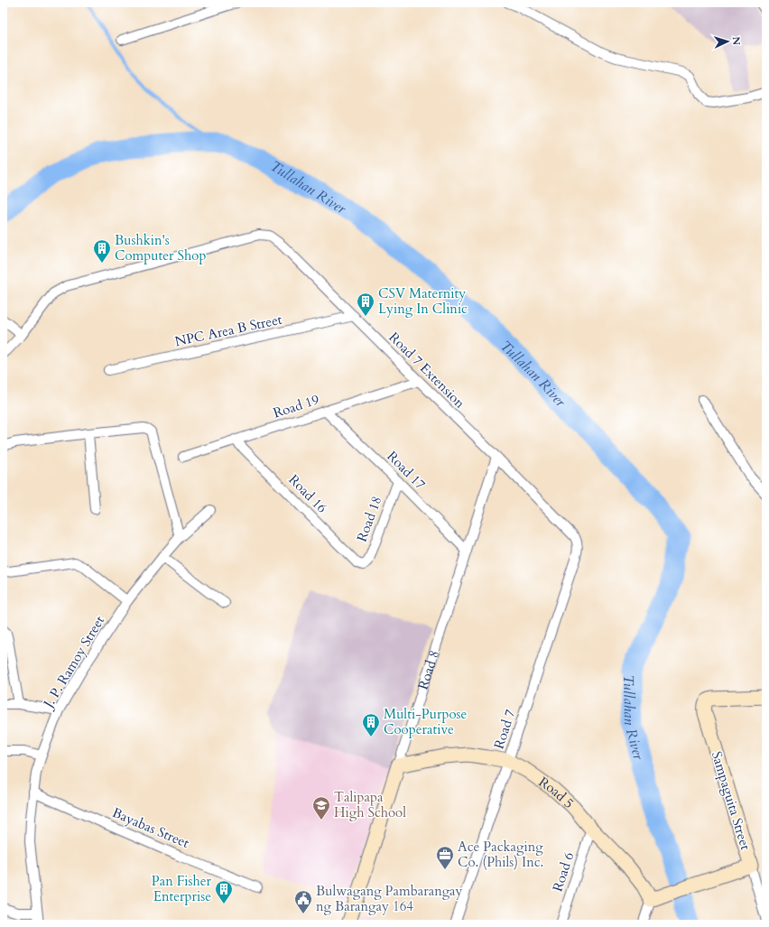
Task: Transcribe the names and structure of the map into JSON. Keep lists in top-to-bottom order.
{
  "streets": {
    "street": [
      "NPC Area B Street",
      "Road 7 Extension",
      "Road 19",
      "Road 17",
      "Road 16",
      "Road 18",
      "J. P. Ramoy Street",
      "Road 8",
      "Road 7",
      "Road 5",
      "Sampaguita Street",
      "Bayabas Street",
      "Road 6"
    ]
  },
  "crossings": [
    ["NPC Area B Street", "Road 7 Extension"],
    ["Road 7 Extension", "Road 19"],
    ["Road 7 Extension", "Road 8"],
    ["Road 7 Extension", "Road 7"],
    ["Road 19", "Road 17"],
    ["Road 19", "Road 16"],
    ["Road 17", "Road 18"],
    ["Road 17", "Road 8"],
    ["Road 16", "Road 18"],
    ["J. P. Ramoy Street", "Bayabas Street"],
    ["Road 8", "Road 5"],
    ["Road 7", "Road 5"],
    ["Road 5", "Road 6"]
  ],
  "water": ["Tullahan River"],
  "places": {
    "building": [
      "Bushkin's Computer Shop",
      "CSV Maternity Lying In Clinic",
      "Multi-Purpose Cooperative",
      "Pan Fisher Enterprise"
    ],
    "school or university": ["Talipapa High School"],
    "office": ["Ace Packaging Co. (Phils) Inc."],
    "public building": ["Bulwagang Pambarangay ng Barangay 164"]
  },
  "north": "right"
}
